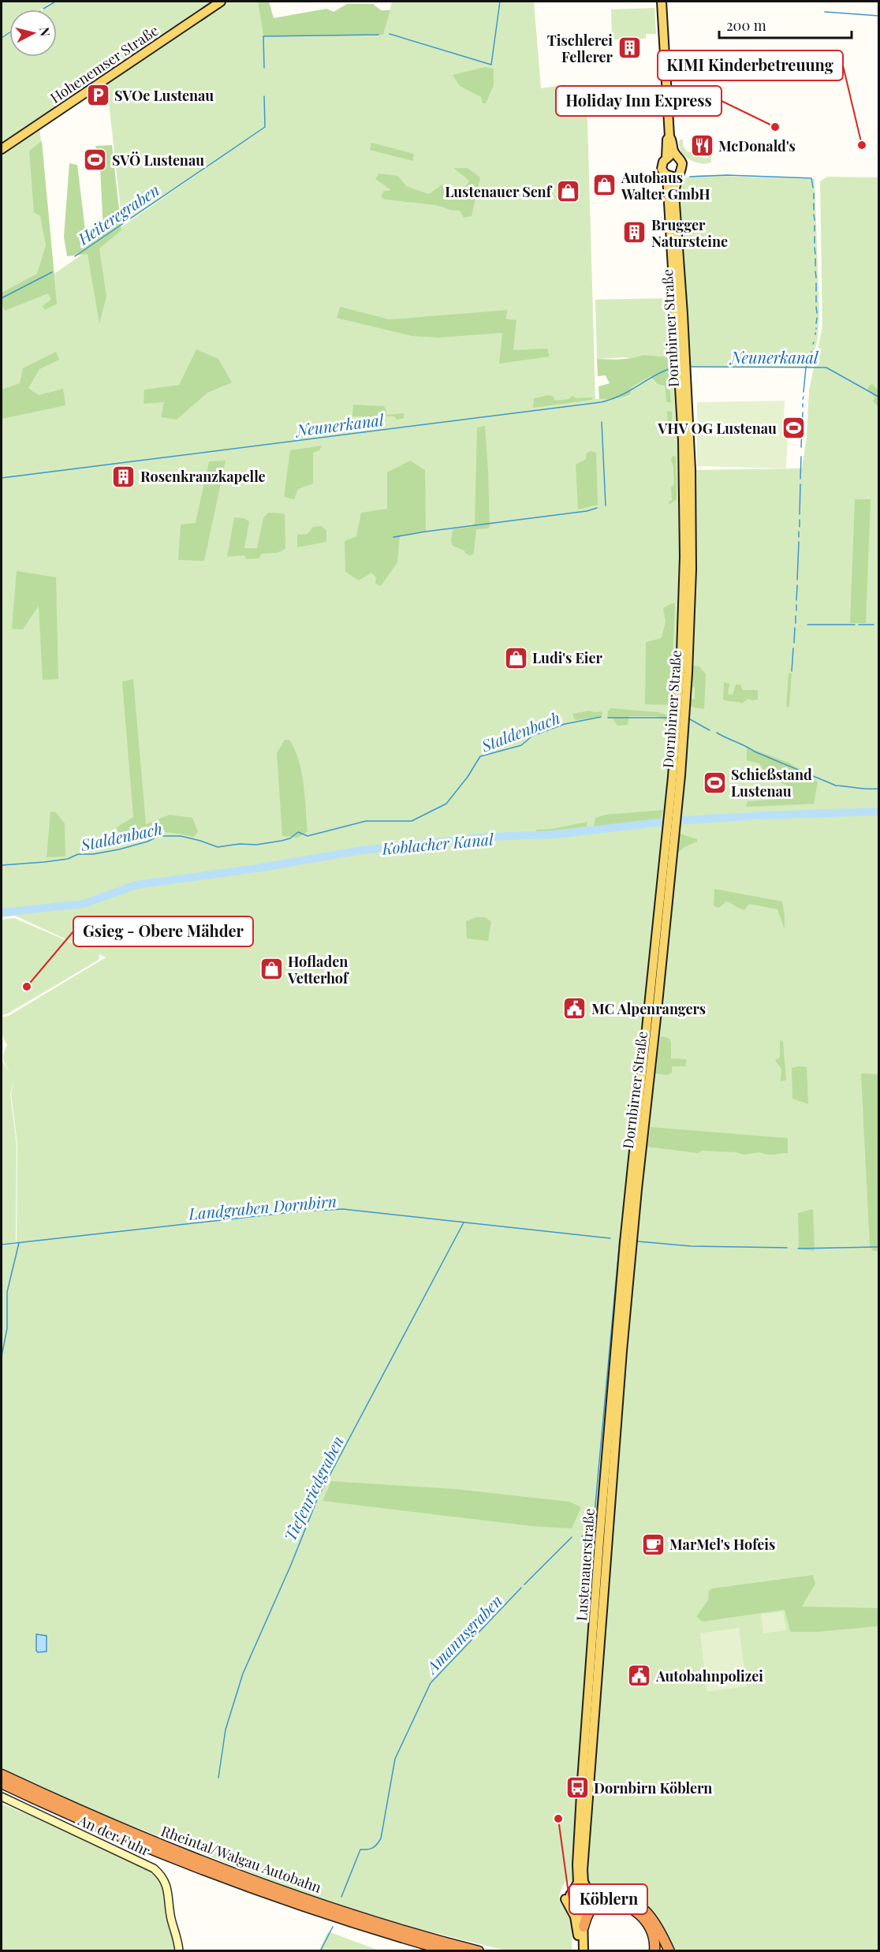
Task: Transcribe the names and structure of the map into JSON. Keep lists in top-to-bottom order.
{
  "streets": {
    "highway": ["Rheintal/Walgau Autobahn"],
    "main road": [
      "Hohenemser Straße",
      "Dornbirner Straße",
      "Lustenauerstraße",
      "An der Fuhr"
    ]
  },
  "crossings": [
    ["Dornbirner Straße", "Lustenauerstraße"]
  ],
  "water": [
    "Heiteregraben",
    "Neunerkanal",
    "Staldenbach",
    "Koblacher Kanal",
    "Landgraben Dornbirn",
    "Tiefenriedgraben",
    "Amannsgraben"
  ],
  "places": {
    "building": ["Tischlerei Fellerer", "Brugger Natursteine", "Rosenkranzkapelle"],
    "parking": ["SVOe Lustenau"],
    "other": [
      "Holiday Inn Express",
      "KIMI Kinderbetreuung",
      "Gsieg - Obere Mähder",
      "Köblern"
    ],
    "restaurant": ["McDonald's"],
    "sports": ["SVÖ Lustenau", "VHV OG Lustenau", "Schießstand Lustenau"],
    "shop": [
      "Autohaus Walter GmbH",
      "Lustenauer Senf",
      "Ludi's Eier",
      "Hofladen Vetterhof"
    ],
    "public building": ["MC Alpenrangers", "Autobahnpolizei"],
    "cafe": ["MarMel's Hofeis"],
    "bus stop": ["Dornbirn Köblern"]
  },
  "scale_bar": "200 m",
  "north": "right"
}
